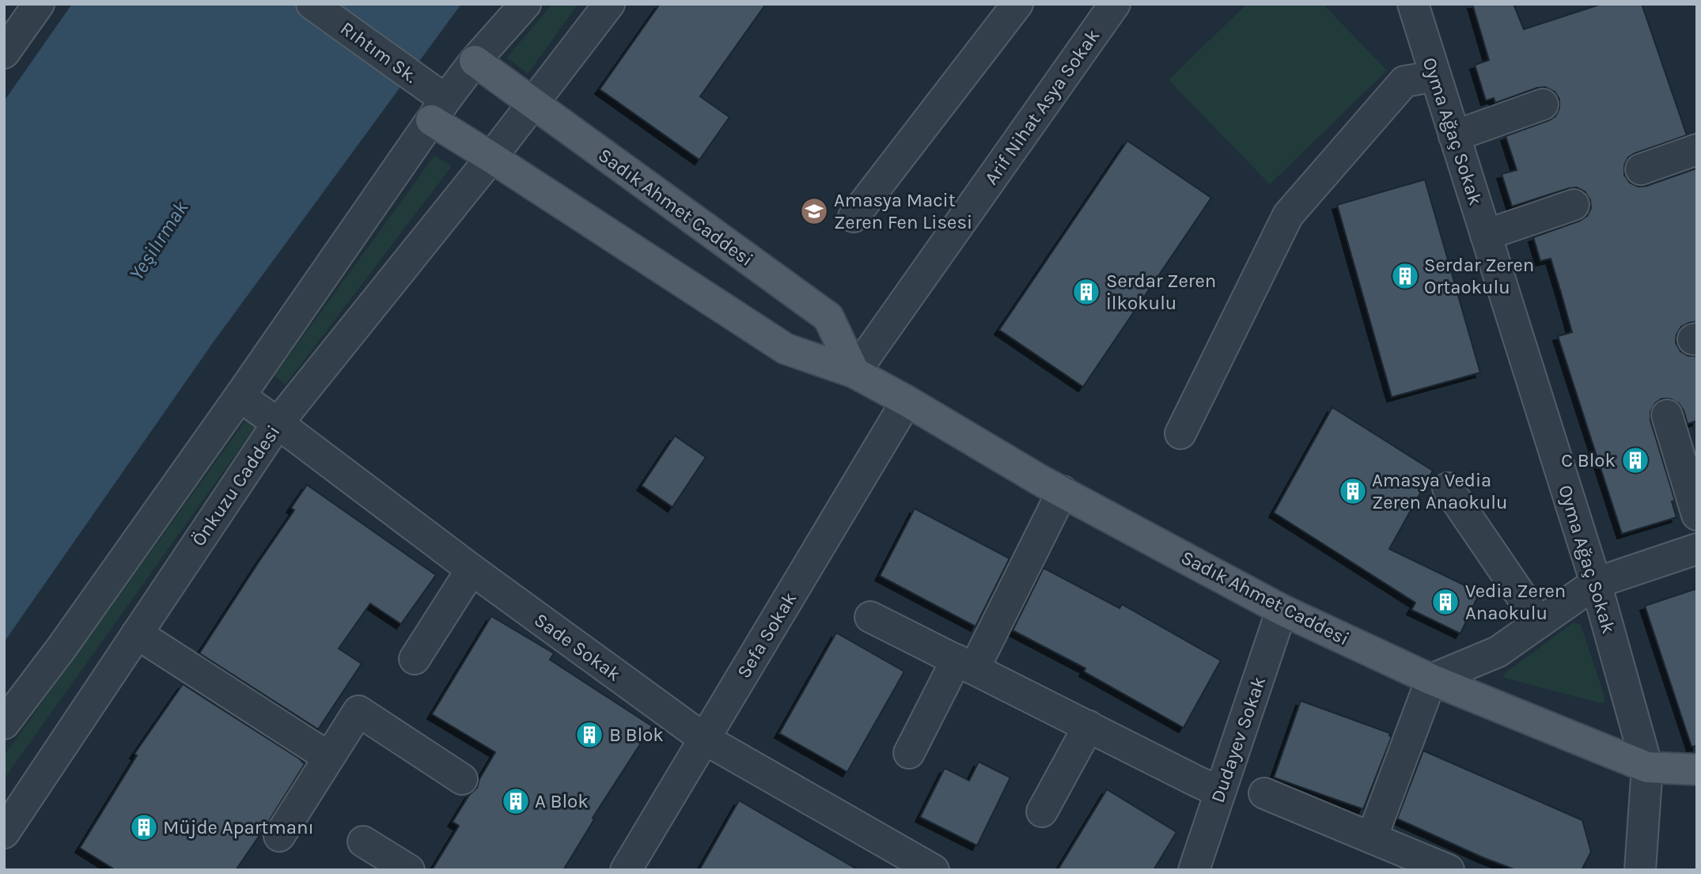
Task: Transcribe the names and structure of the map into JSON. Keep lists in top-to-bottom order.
{
  "streets": {
    "main road": ["Sadık Ahmet Caddesi"],
    "street": [
      "Rıhtım Sk.",
      "Arif Nihat Asya Sokak",
      "Oyma Ağaç Sokak",
      "Önkuzu Caddesi",
      "Sefa Sokak",
      "Sade Sokak",
      "Dudayev Sokak"
    ]
  },
  "crossings": [
    ["Rıhtım Sk.", "Sadık Ahmet Caddesi"],
    ["Arif Nihat Asya Sokak", "Sadık Ahmet Caddesi"],
    ["Oyma Ağaç Sokak", "Sadık Ahmet Caddesi"],
    ["Sadık Ahmet Caddesi", "Önkuzu Caddesi"],
    ["Sadık Ahmet Caddesi", "Sefa Sokak"],
    ["Sadık Ahmet Caddesi", "Dudayev Sokak"],
    ["Önkuzu Caddesi", "Sade Sokak"],
    ["Sefa Sokak", "Sade Sokak"]
  ],
  "water": ["Yeşilırmak"],
  "places": {
    "school or university": ["Amasya Macit Zeren Fen Lisesi"],
    "building": [
      "Serdar Zeren Ortaokulu",
      "Serdar Zeren İlkokulu",
      "C Blok",
      "Amasya Vedia Zeren Anaokulu",
      "Vedia Zeren Anaokulu",
      "B Blok",
      "A Blok",
      "Müjde Apartmanı"
    ]
  }
}
